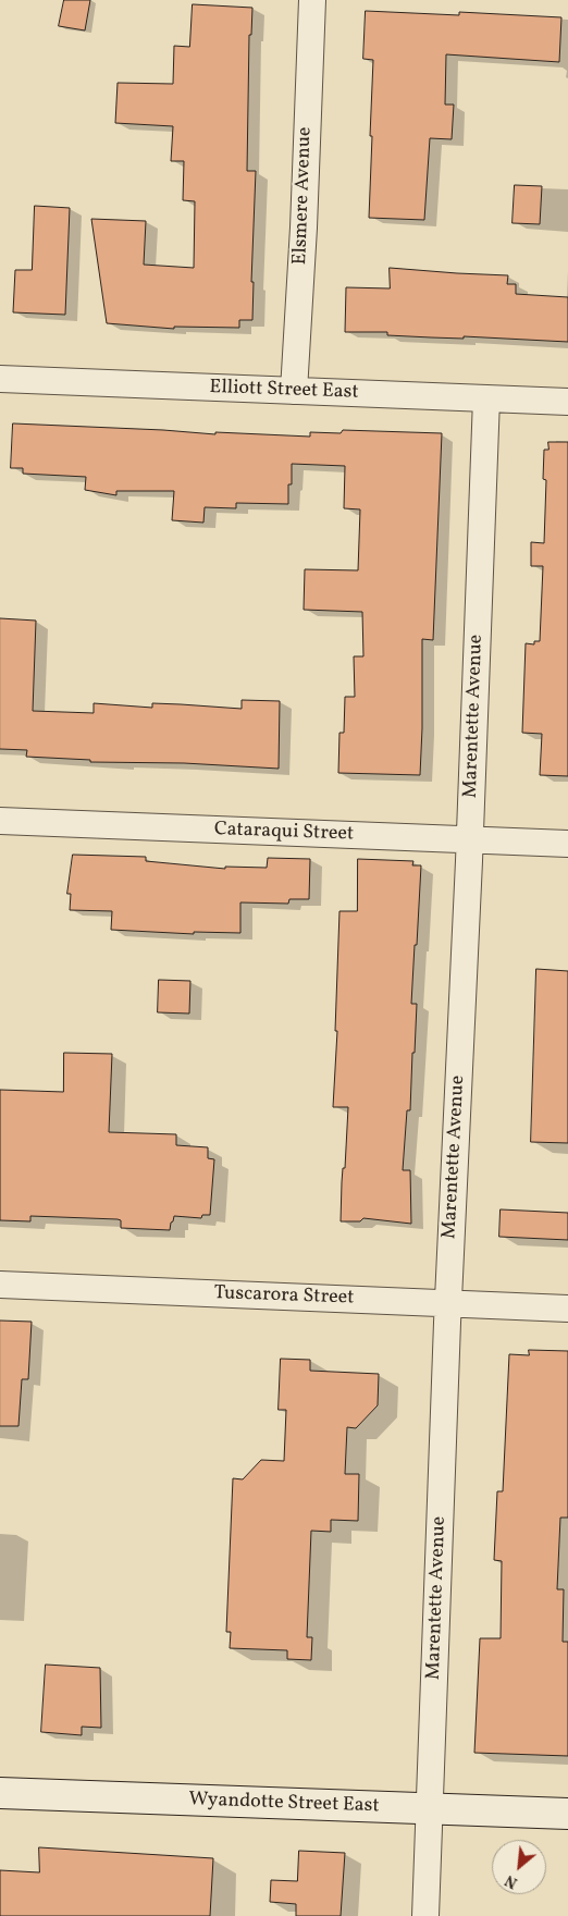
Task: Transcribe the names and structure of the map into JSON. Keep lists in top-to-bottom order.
{
  "streets": {
    "main road": ["Wyandotte Street East"],
    "street": [
      "Elsmere Avenue",
      "Elliott Street East",
      "Marentette Avenue",
      "Cataraqui Street",
      "Tuscarora Street"
    ]
  },
  "crossings": [
    ["Elsmere Avenue", "Elliott Street East"],
    ["Elliott Street East", "Marentette Avenue"],
    ["Marentette Avenue", "Cataraqui Street"],
    ["Marentette Avenue", "Tuscarora Street"],
    ["Marentette Avenue", "Wyandotte Street East"]
  ],
  "north": "bottom left"
}
